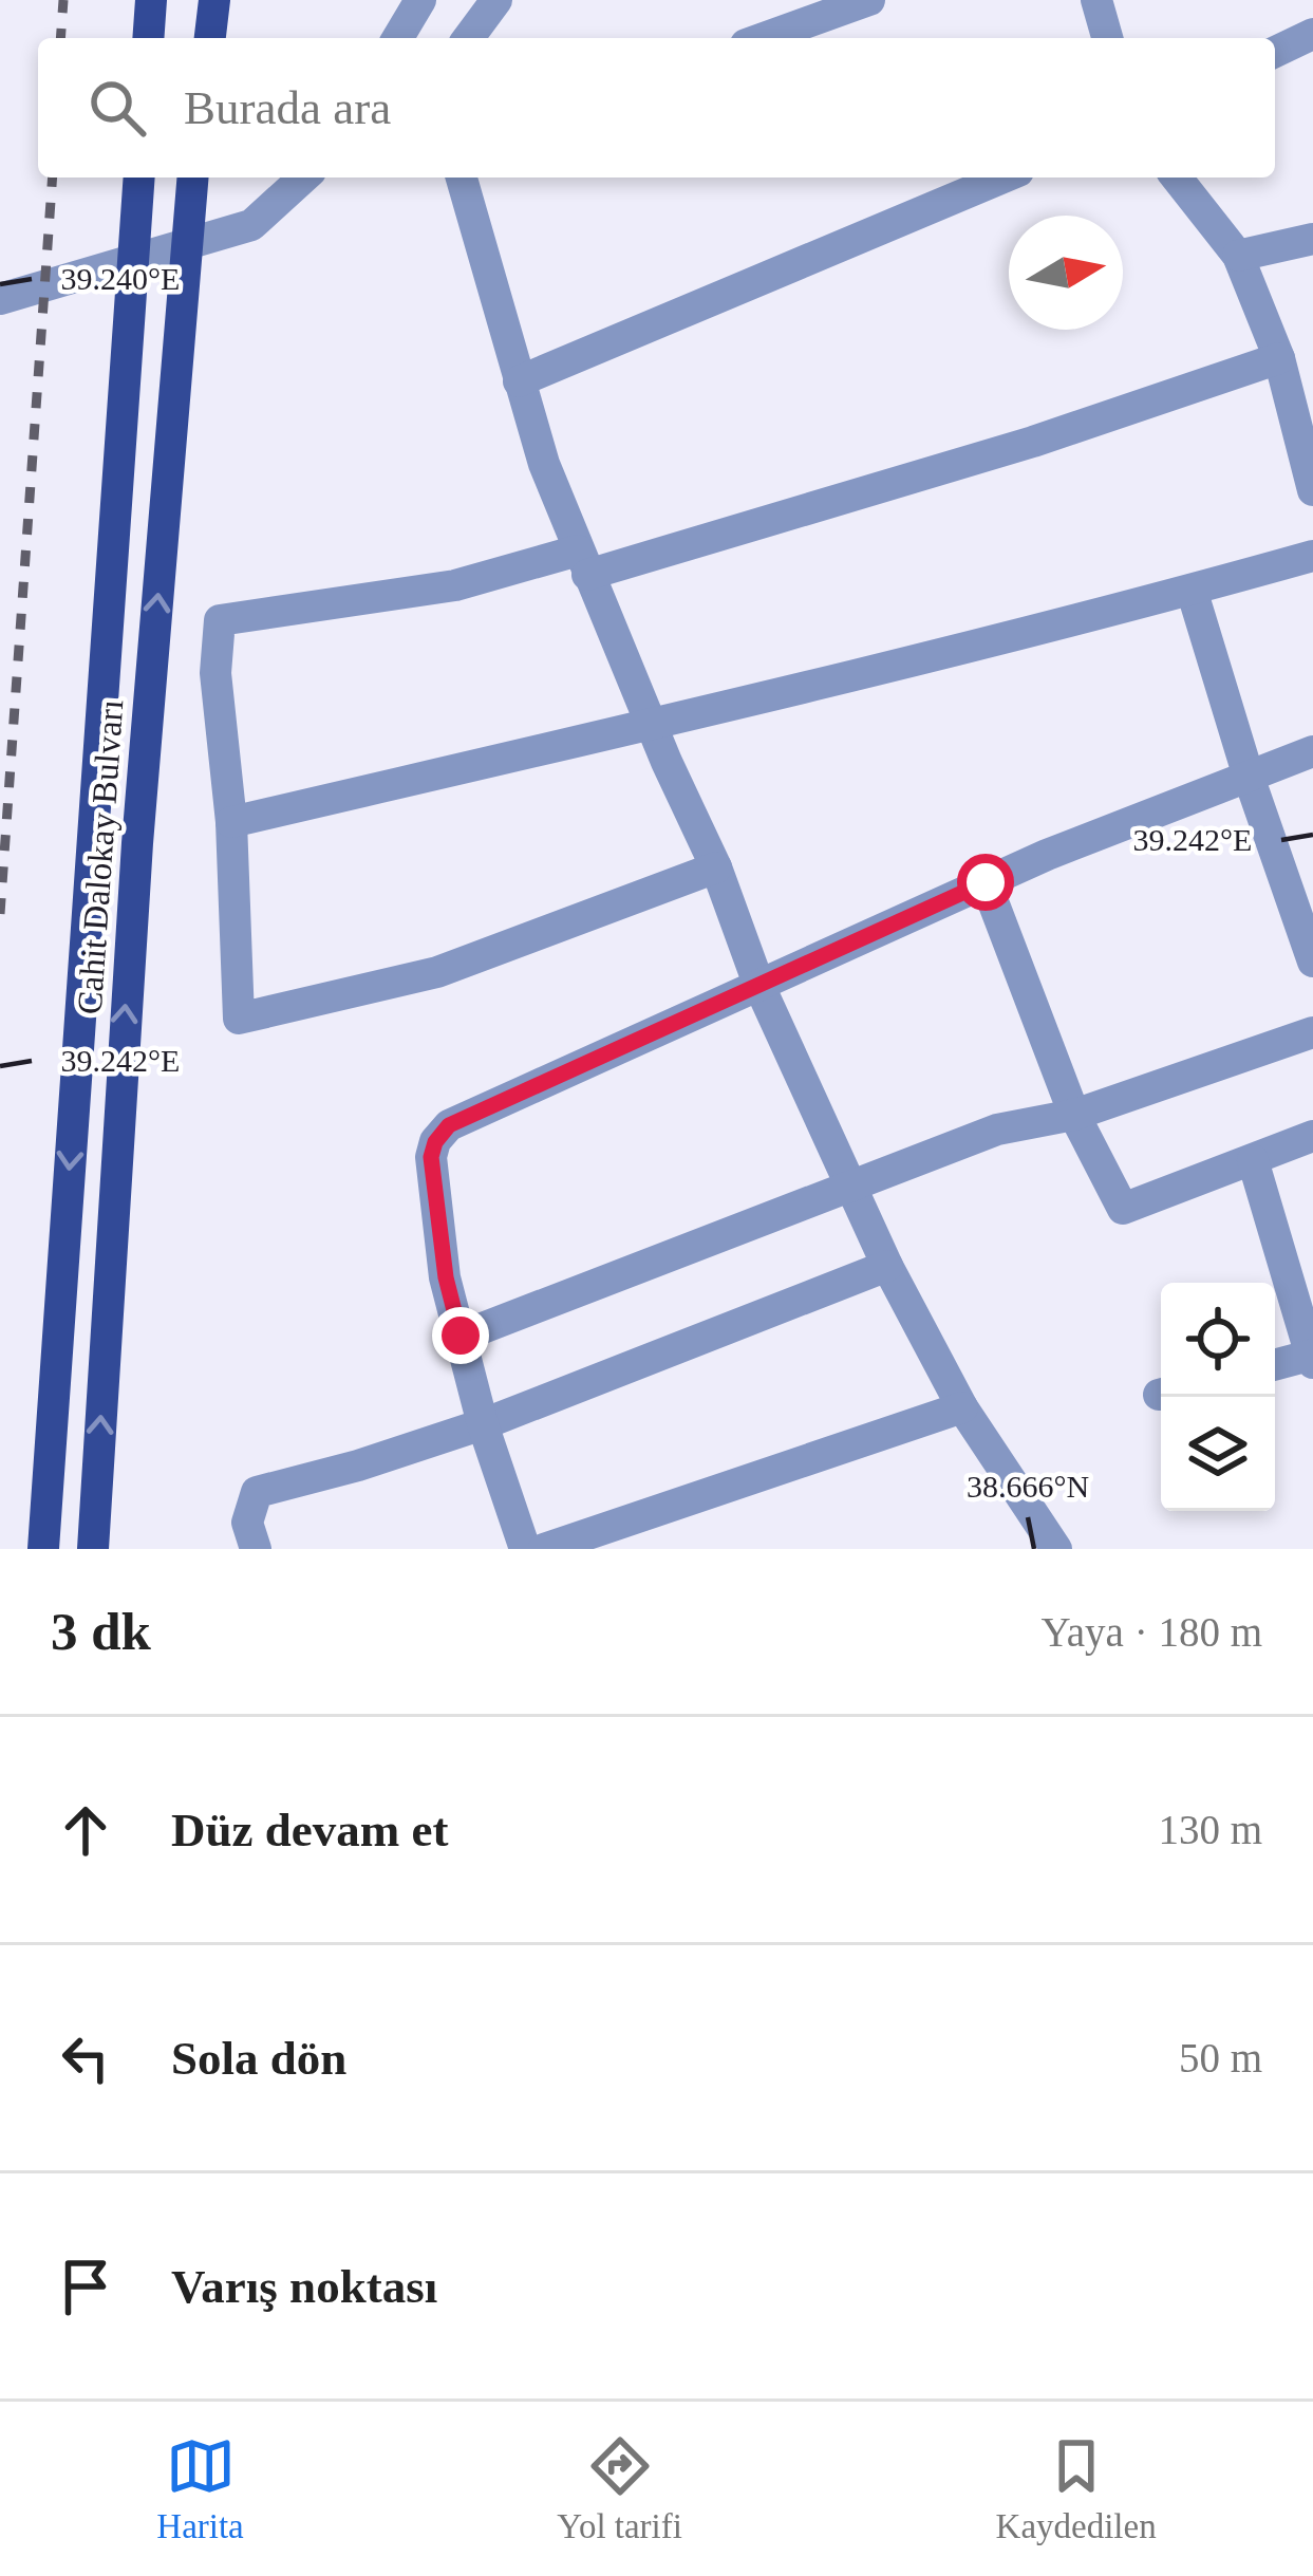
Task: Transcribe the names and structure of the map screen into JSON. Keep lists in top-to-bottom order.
{
  "streets": {
    "main road": ["Cahit Dalokay Bulvarı"]
  },
  "north": "right",
  "page": {
    "search": "Burada ara",
    "heading": ["3 dk", "Yaya · 180 m"],
    "list": [
      ["Düz devam et", "130 m"],
      ["Sola dön", "50 m"],
      "Varış noktası"
    ],
    "nav": ["Harita", "Yol tarifi", "Kaydedilen"]
  },
  "coordinates": ["39.240°E", "39.242°E", "38.666°N"]
}
